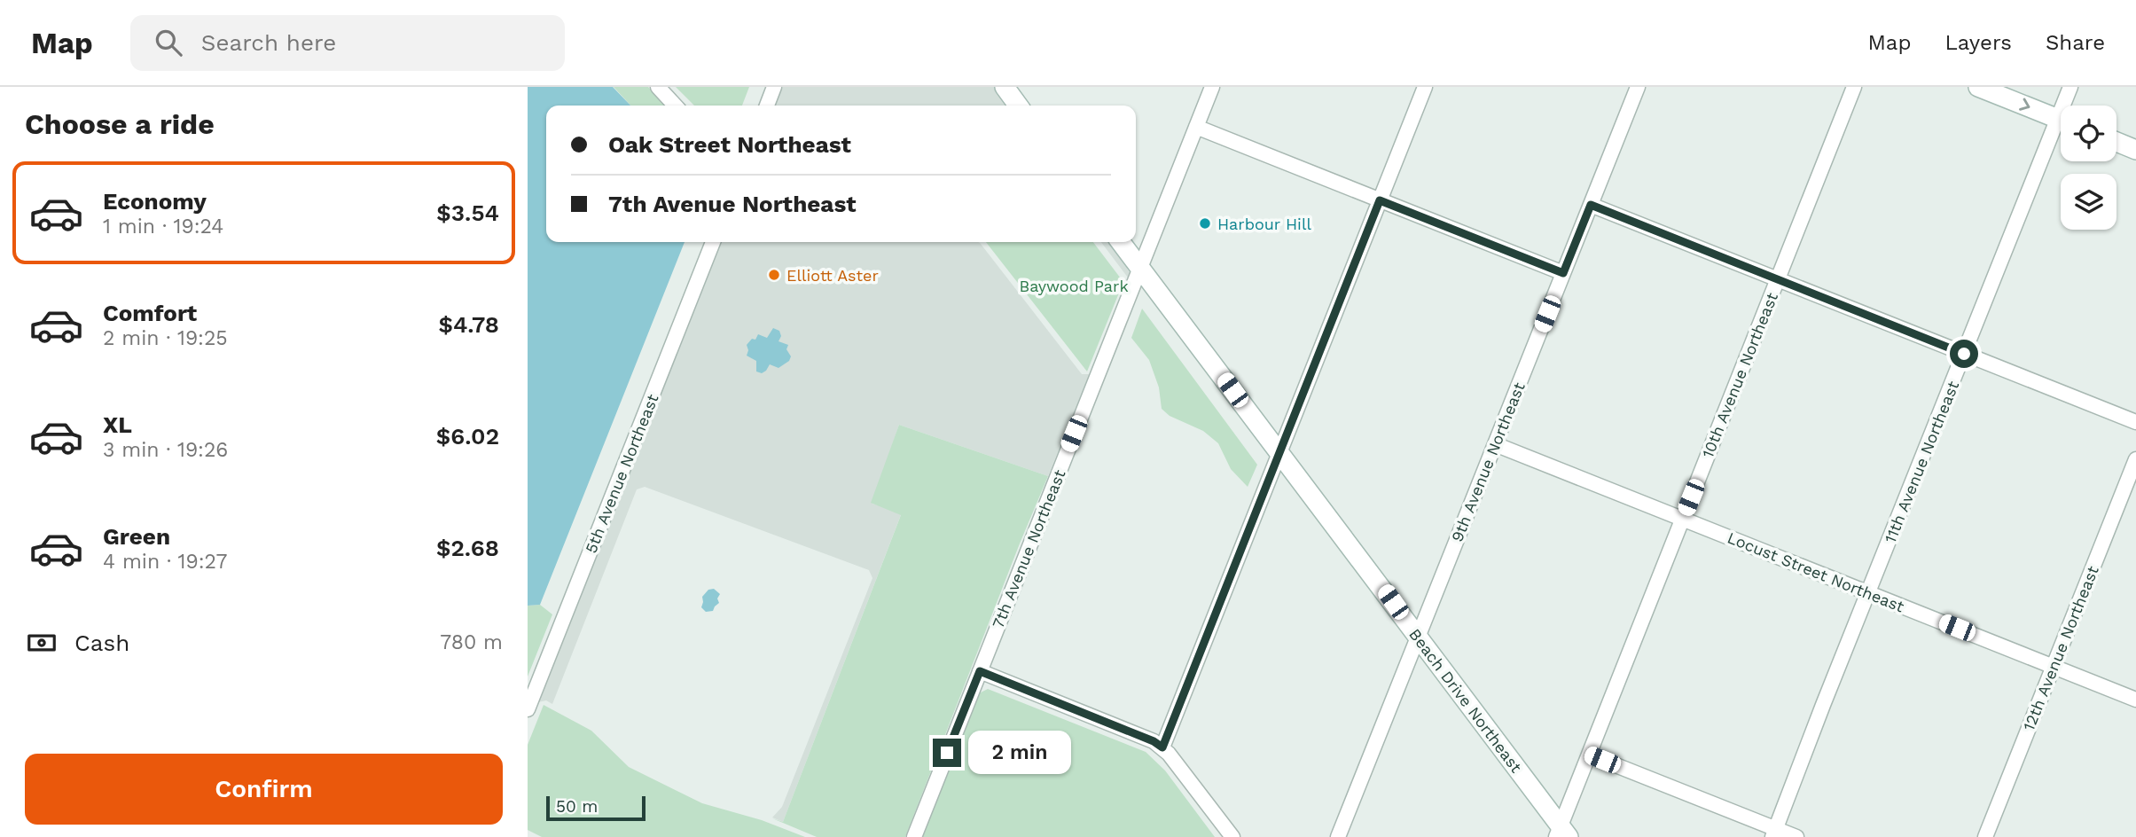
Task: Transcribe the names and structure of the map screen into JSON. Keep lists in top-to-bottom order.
{
  "streets": {
    "street": [
      "10th Avenue Northeast",
      "9th Avenue Northeast",
      "11th Avenue Northeast",
      "5th Avenue Northeast",
      "7th Avenue Northeast",
      "Locust Street Northeast",
      "12th Avenue Northeast",
      "Beach Drive Northeast"
    ]
  },
  "crossings": [
    ["10th Avenue Northeast", "Locust Street Northeast"],
    ["10th Avenue Northeast", "Beach Drive Northeast"],
    ["9th Avenue Northeast", "Locust Street Northeast"],
    ["9th Avenue Northeast", "Beach Drive Northeast"],
    ["11th Avenue Northeast", "Locust Street Northeast"],
    ["7th Avenue Northeast", "Beach Drive Northeast"],
    ["Locust Street Northeast", "12th Avenue Northeast"]
  ],
  "parks": ["Baywood Park"],
  "places": ["Harbour Hill", "Elliott Aster"],
  "scale_bar": "50 m",
  "page": {
    "header": "Map",
    "search": "Search here",
    "nav": ["Map", "Layers", "Share"],
    "heading": "Choose a ride",
    "banner": ["Oak Street Northeast", "7th Avenue Northeast"],
    "list": [
      {
        "name": "Economy",
        "note": "1 min · 19:24",
        "value": "$3.54"
      },
      {
        "name": "Comfort",
        "note": "2 min · 19:25",
        "value": "$4.78"
      },
      {
        "name": "XL",
        "note": "3 min · 19:26",
        "value": "$6.02"
      },
      {
        "name": "Green",
        "note": "4 min · 19:27",
        "value": "$2.68"
      }
    ],
    "pay": ["Cash", "780 m"],
    "bubble": "2 min",
    "buttons": "Confirm",
    "scale": "50 m"
  }
}
